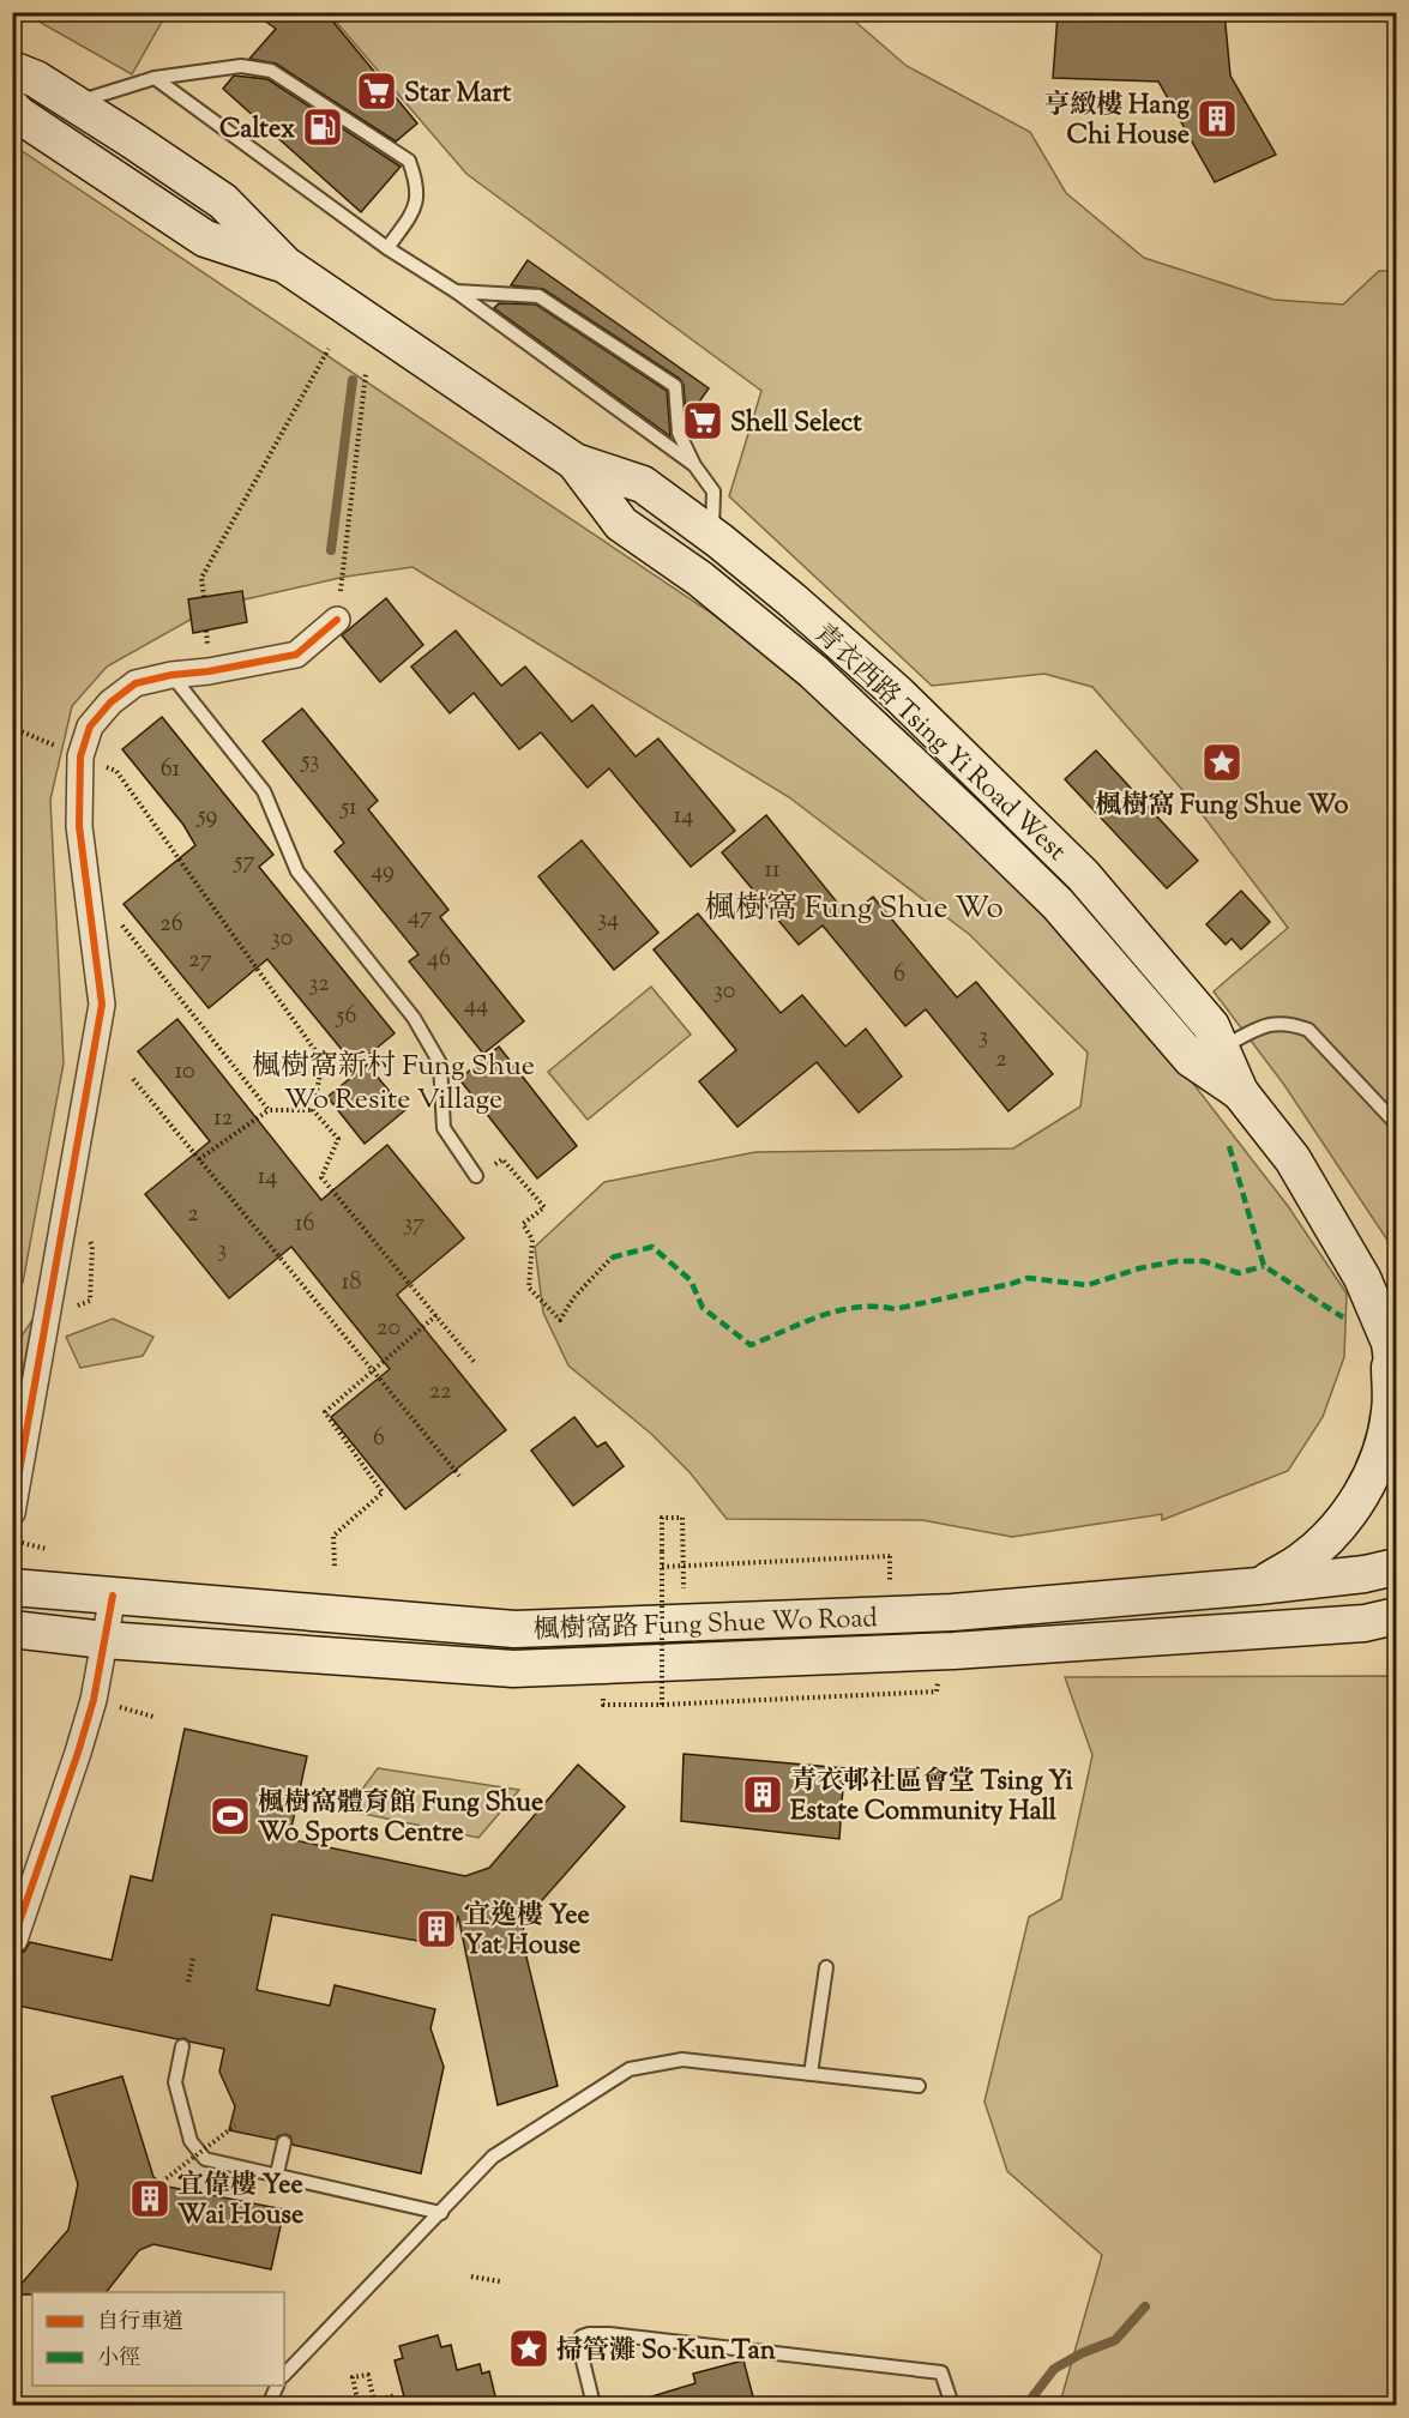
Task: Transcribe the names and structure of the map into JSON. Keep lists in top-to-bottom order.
{
  "streets": {
    "main road": ["青衣西路 Tsing Yi Road West", "楓樹窩路 Fung Shue Wo Road"]
  },
  "districts": ["楓樹窩 Fung Shue Wo", "楓樹窩新村 Fung Shue Wo Resite Village"],
  "places": {
    "supermarket": ["Star Mart", "Shell Select"],
    "building": [
      "亨緻樓 Hang Chi House",
      "青衣邨社區會堂 Tsing Yi Estate Community Hall",
      "宜逸樓 Yee Yat House",
      "宜偉樓 Yee Wai House"
    ],
    "fuel station": ["Caltex"],
    "place": ["楓樹窩 Fung Shue Wo", "掃管灘 So Kun Tan"],
    "sports": ["楓樹窩體育館 Fung Shue Wo Sports Centre"]
  },
  "house_numbers": [
    "53",
    "61",
    "51",
    "59",
    "14",
    "57",
    "11",
    "49",
    "47",
    "34",
    "26",
    "30",
    "46",
    "27",
    "6",
    "32",
    "30",
    "44",
    "56",
    "3",
    "2",
    "10",
    "12",
    "14",
    "2",
    "16",
    "37",
    "3",
    "18",
    "20",
    "22",
    "6"
  ],
  "legend": ["自行車道", "小徑"]
}
